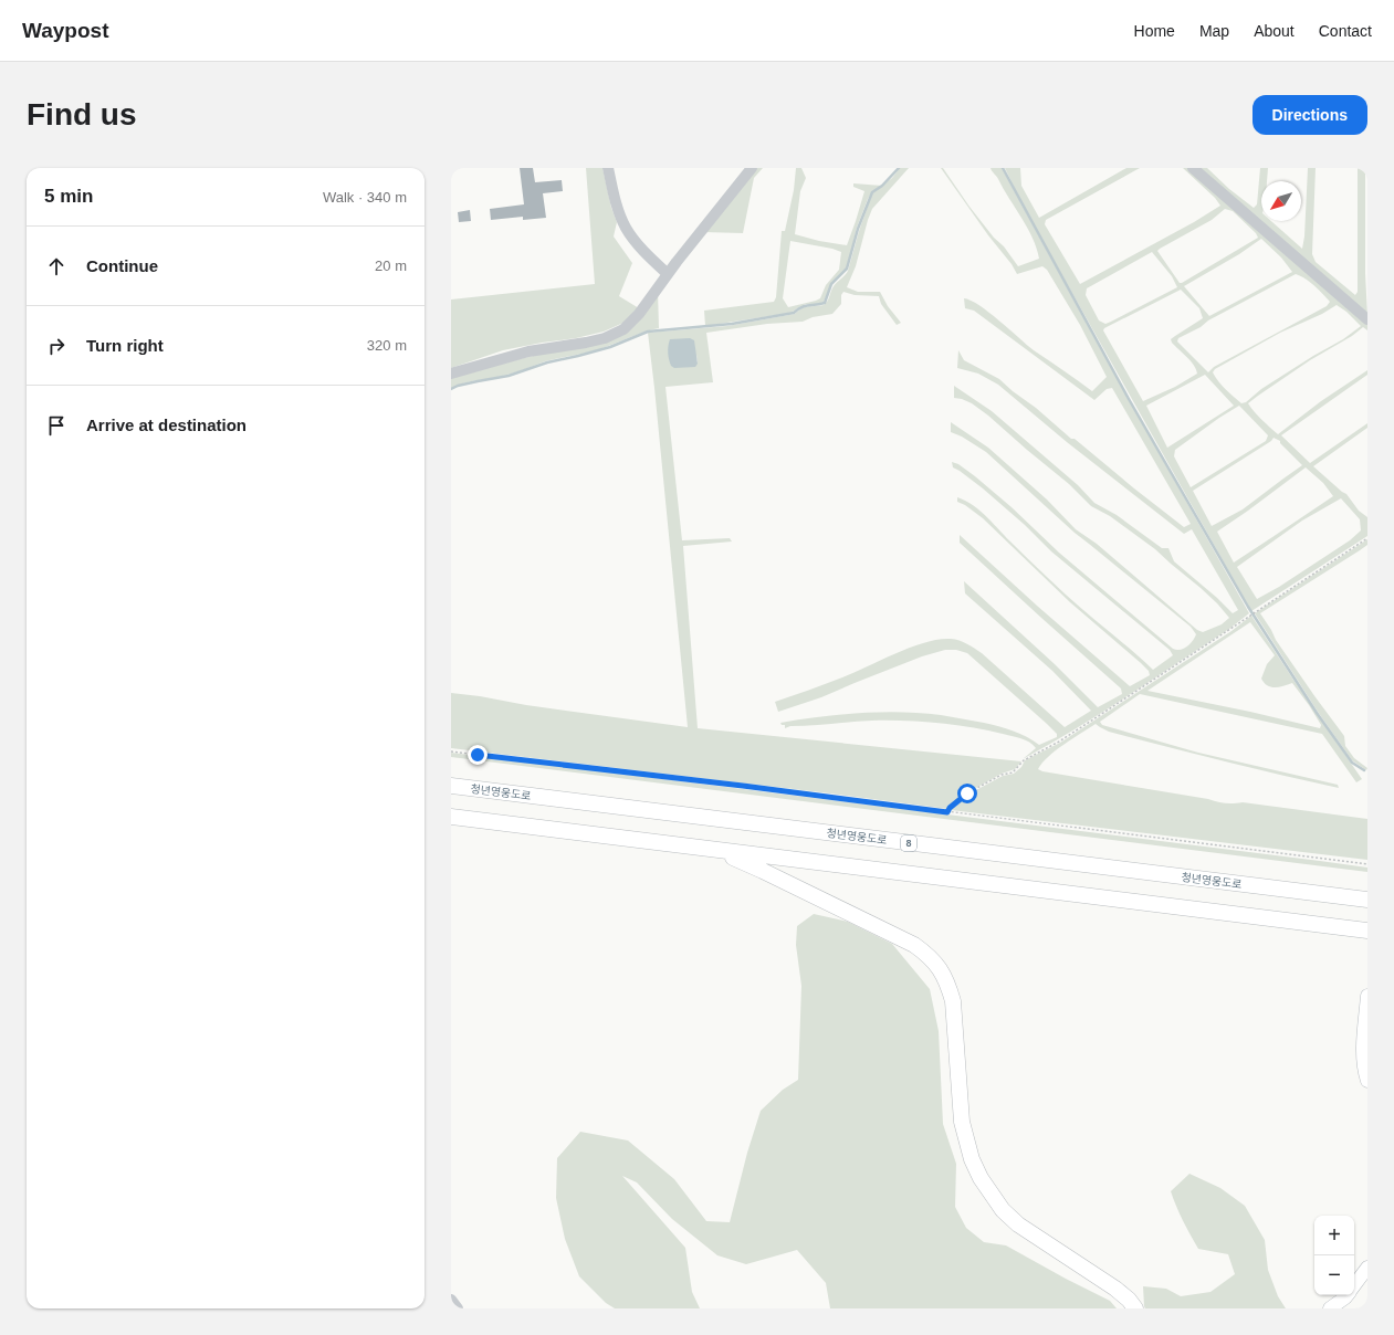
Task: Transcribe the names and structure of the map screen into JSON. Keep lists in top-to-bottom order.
{
  "streets": {
    "highway": ["청년영웅도로", "8"]
  },
  "north": "bottom left",
  "page": {
    "header": "Waypost",
    "nav": [
      "Home",
      "Map",
      "About",
      "Contact"
    ],
    "buttons": "Directions",
    "title": "Find us",
    "heading": ["5 min", "Walk · 340 m"],
    "list": [
      ["Continue", "20 m"],
      ["Turn right", "320 m"],
      "Arrive at destination"
    ],
    "map_buttons": ["+", "−"]
  }
}
